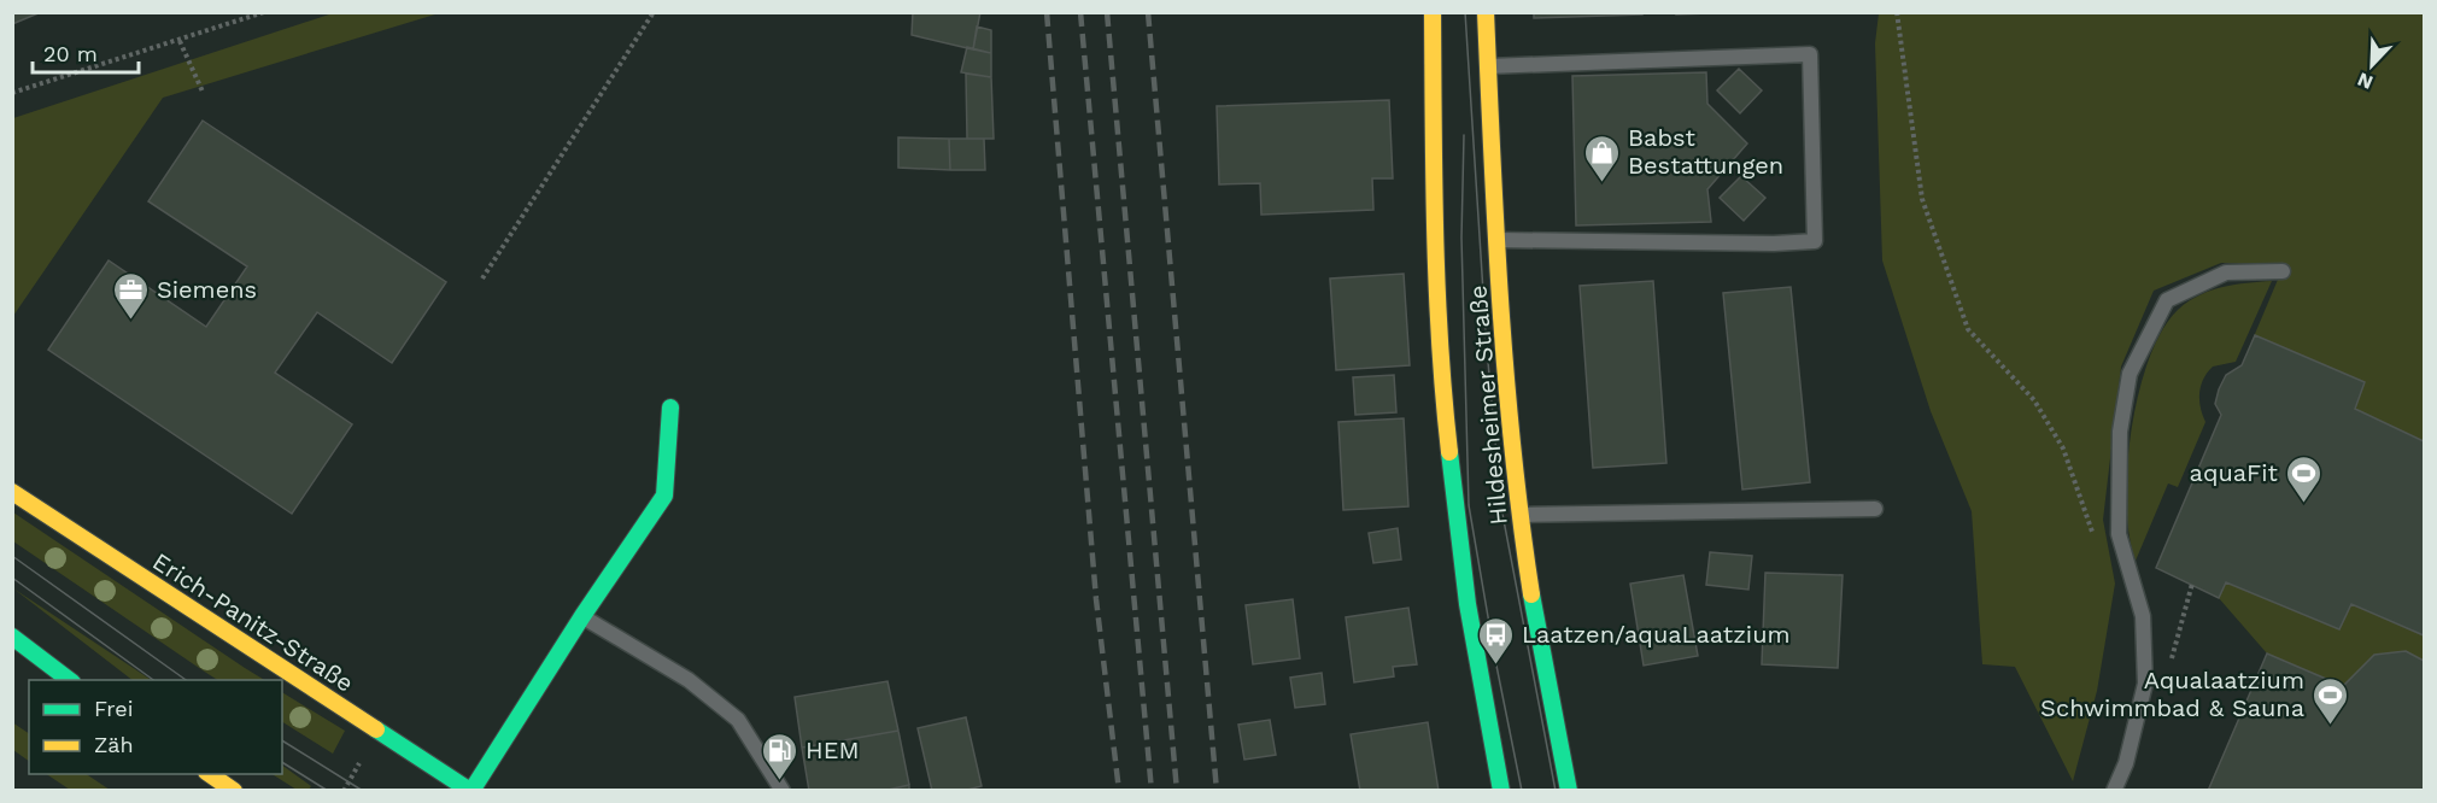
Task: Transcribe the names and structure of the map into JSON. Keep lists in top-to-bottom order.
{
  "streets": {
    "street": ["Hildesheimer Straße", "Erich-Panitz-Straße"]
  },
  "places": {
    "shop": ["Babst Bestattungen"],
    "office": ["Siemens"],
    "sports": ["aquaFit", "Aqualaatzium Schwimmbad & Sauna"],
    "bus stop": ["Laatzen/aquaLaatzium"],
    "fuel station": ["HEM"]
  },
  "legend": ["Frei", "Zäh"],
  "scale_bar": "20 m",
  "north": "bottom left"
}
